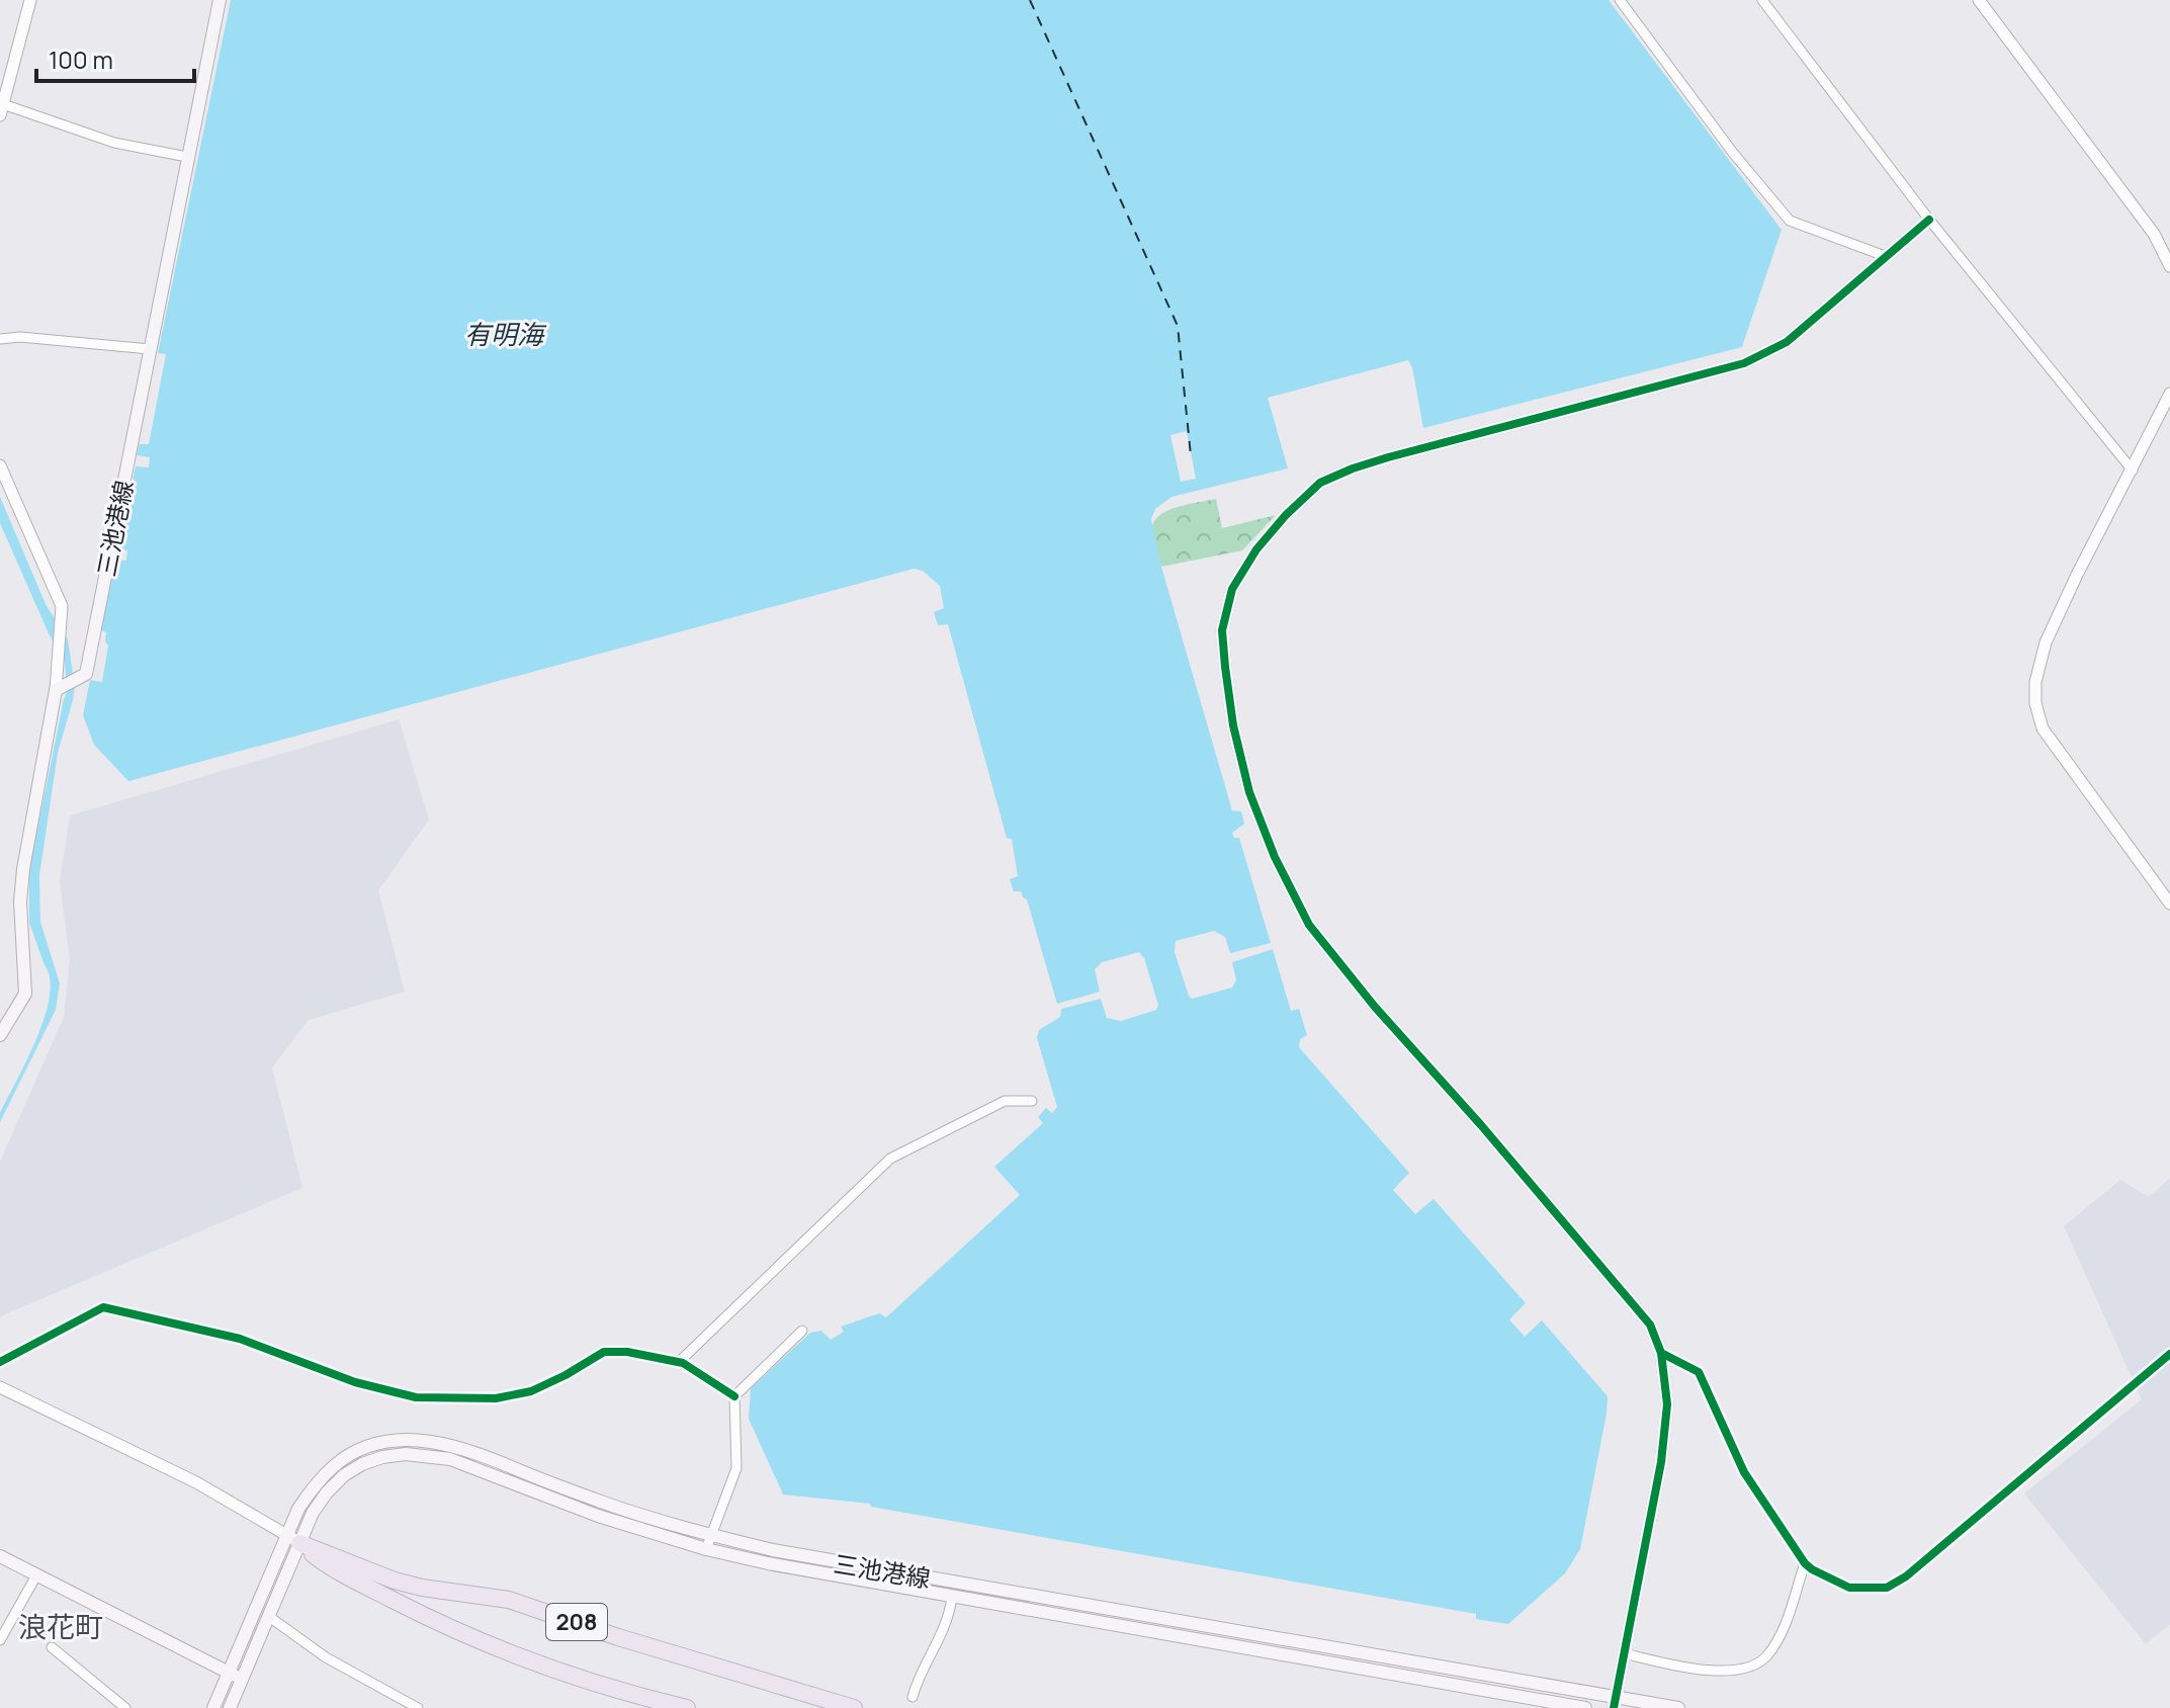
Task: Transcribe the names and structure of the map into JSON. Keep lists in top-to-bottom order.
{
  "streets": {
    "highway": ["208"],
    "main road": ["三池港線"]
  },
  "crossings": [
    ["三池港線", "208"]
  ],
  "districts": ["浪花町"],
  "water": ["有明海"],
  "scale_bar": "100 m"
}
